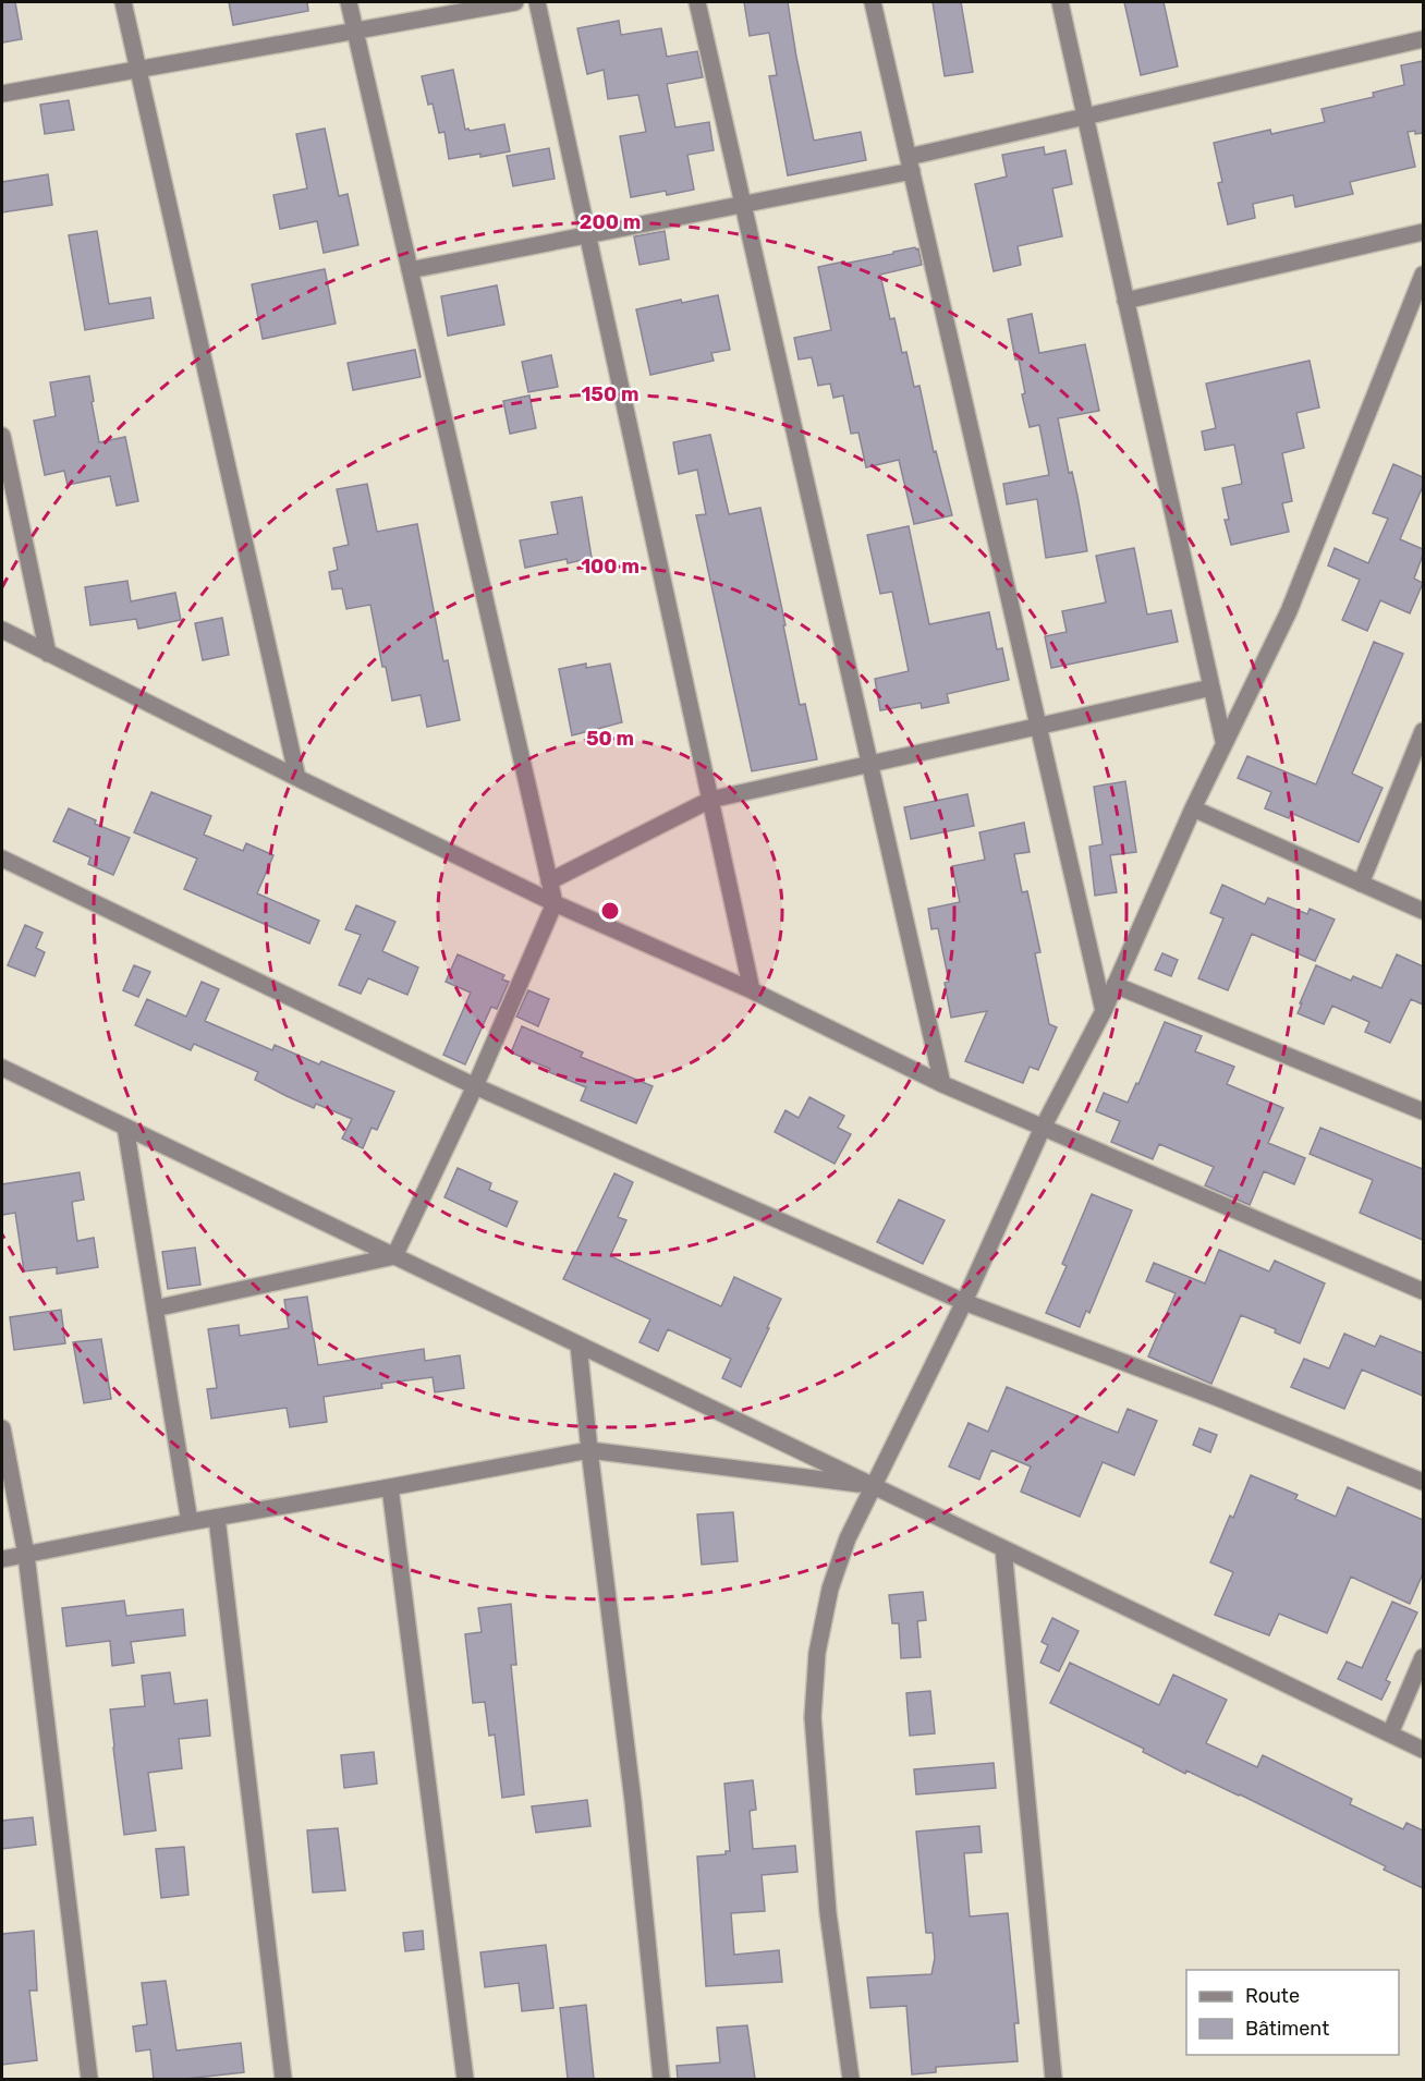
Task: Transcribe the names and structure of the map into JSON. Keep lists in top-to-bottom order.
{
  "legend": ["Route", "Bâtiment"],
  "rings": [
    "200 m",
    "150 m",
    "100 m",
    "50 m"
  ]
}
